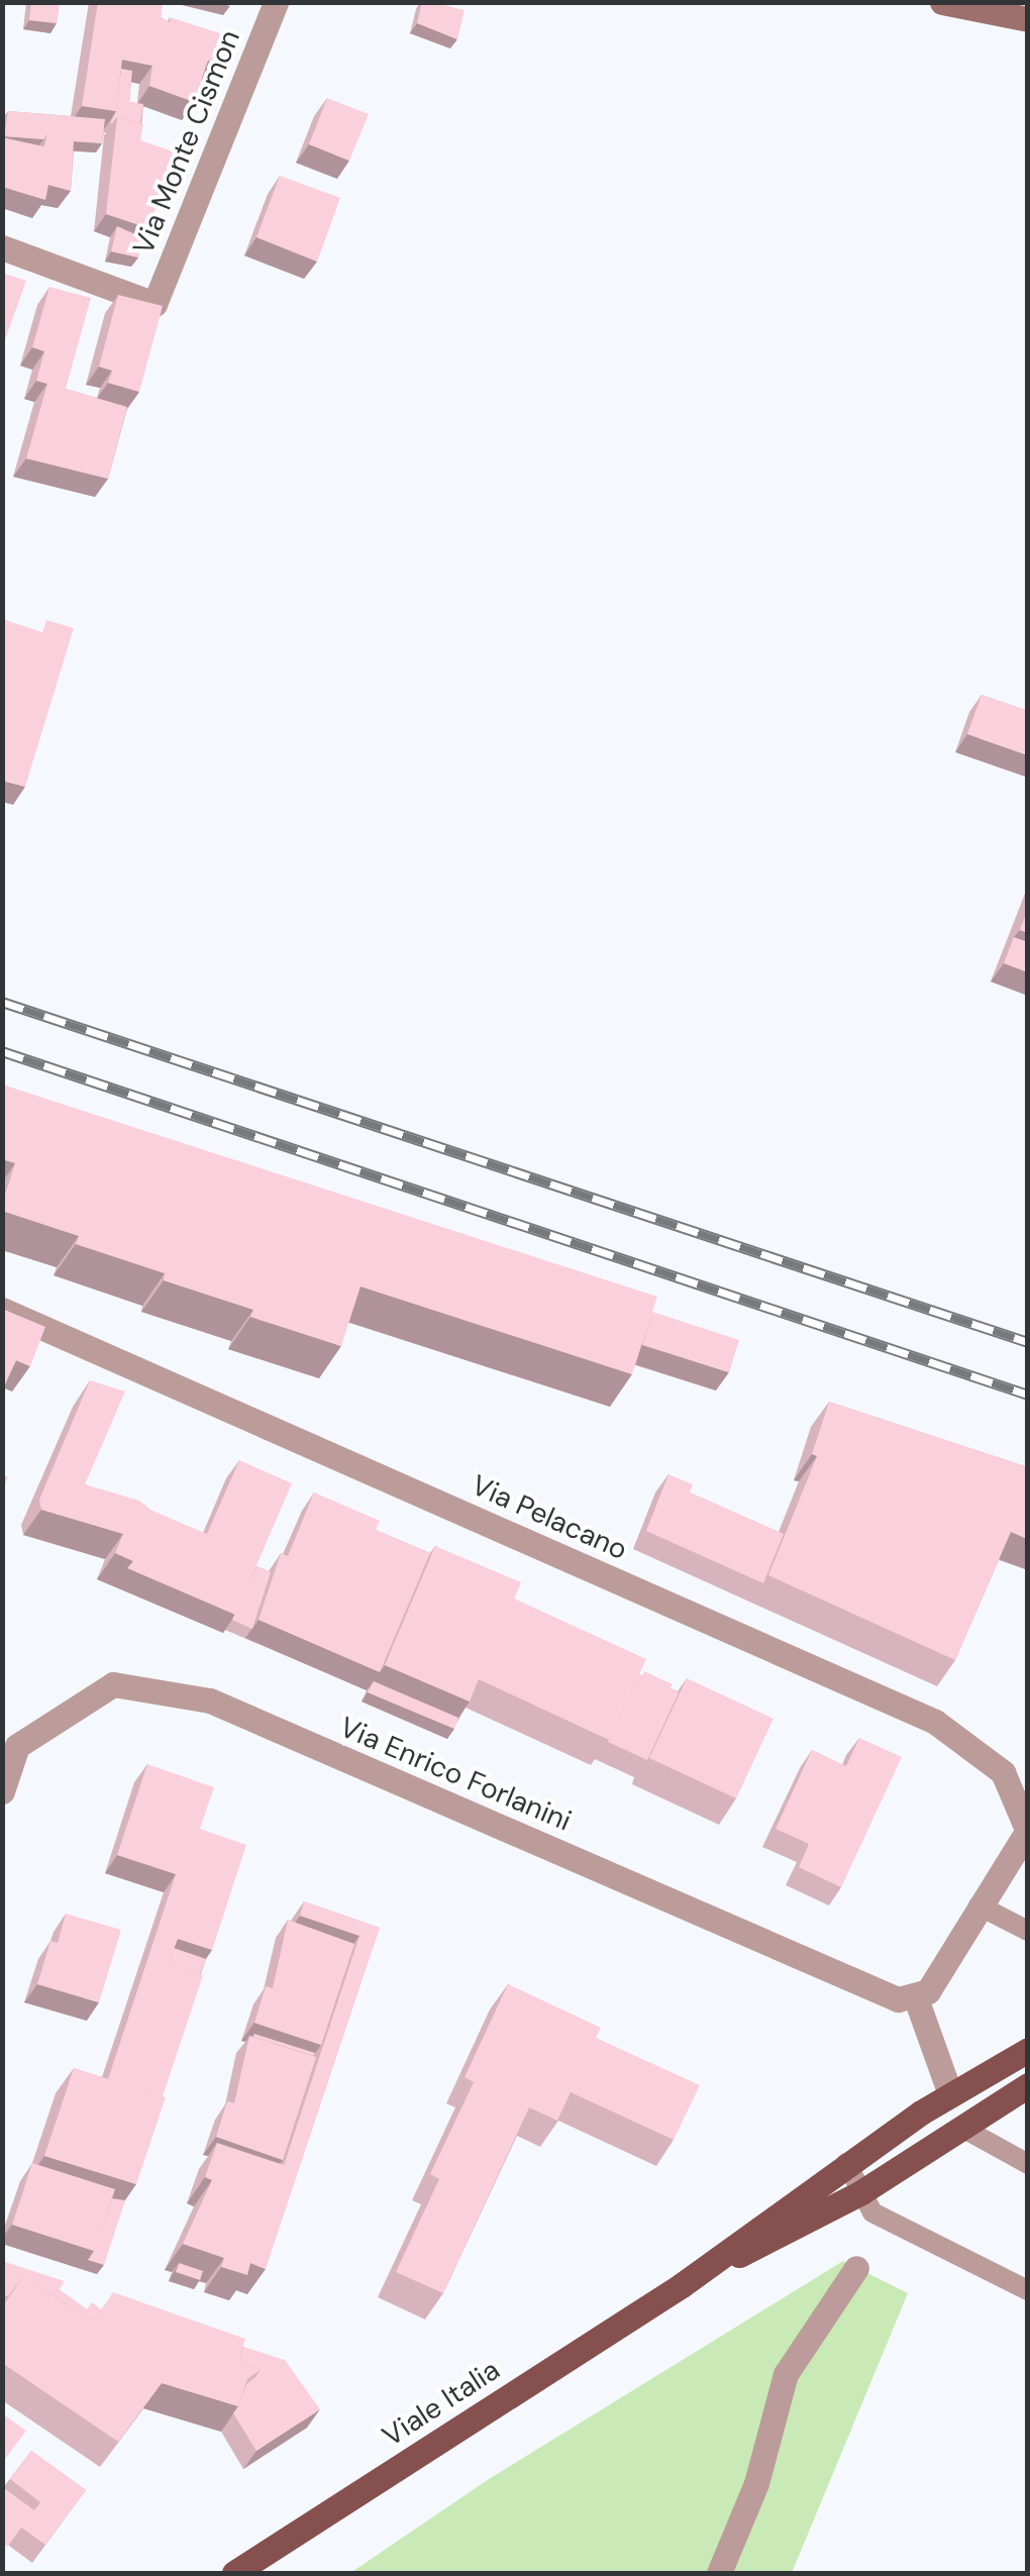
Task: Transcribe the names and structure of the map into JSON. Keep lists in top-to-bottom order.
{
  "streets": {
    "main road": ["Viale Italia"],
    "street": ["Via Monte Cismon", "Via Pelacano", "Via Enrico Forlanini"]
  }
}
